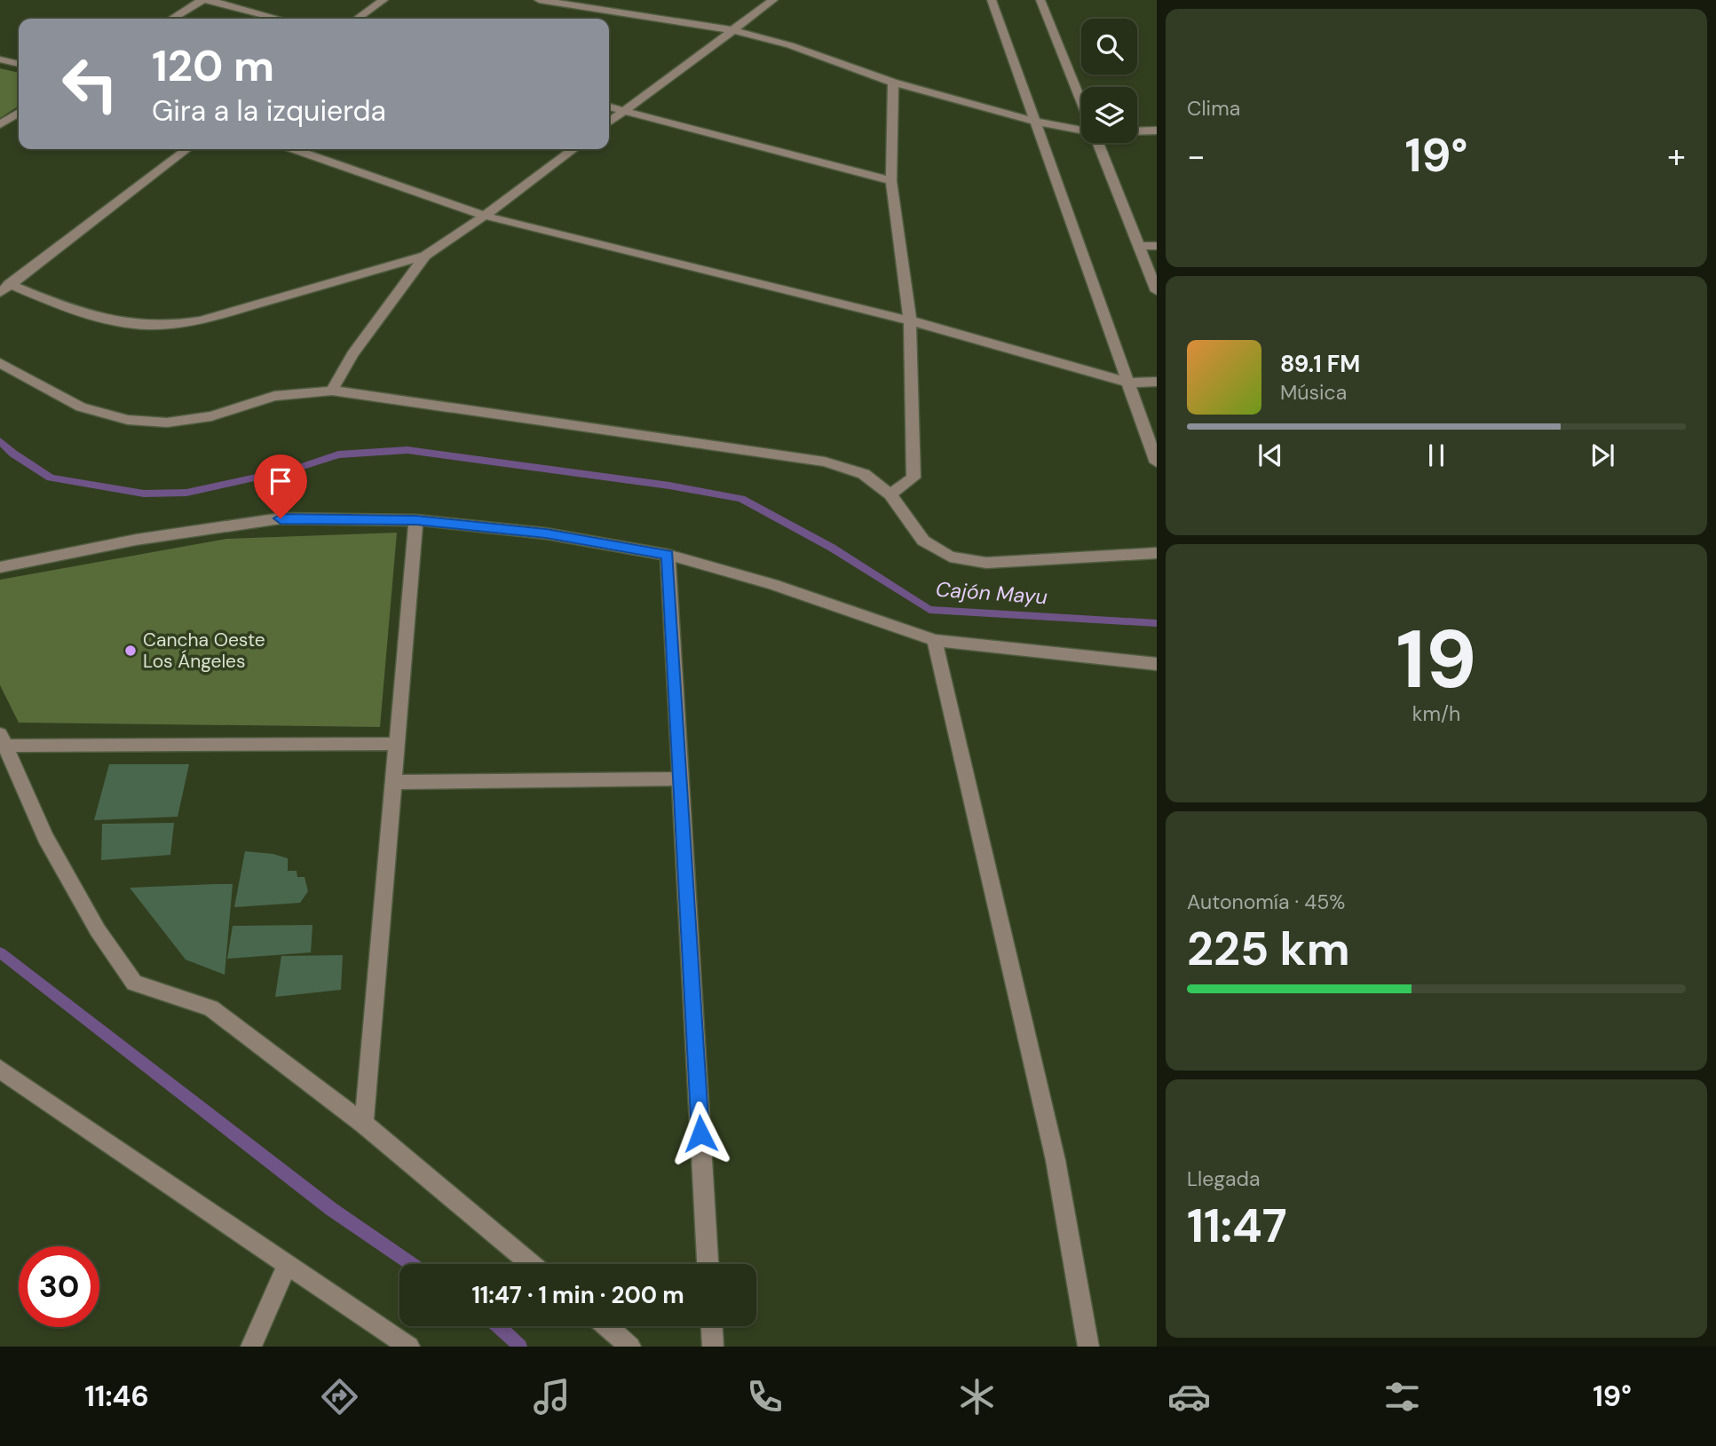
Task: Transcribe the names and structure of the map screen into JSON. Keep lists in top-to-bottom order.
{
  "water": ["Cajón Mayu"],
  "places": ["Cancha Oeste Los Ángeles"],
  "page": {
    "tile": [
      "Clima",
      ["19", "km/h"],
      ["Autonomía · 45%", "225 km"],
      ["Llegada", "11:47"]
    ],
    "turn": ["120 m", "Gira a la izquierda"],
    "heat": ["−", "19°", "+"],
    "song": ["89.1 FM", "Música"],
    "limit": "30",
    "trip": "11:47 · 1 min · 200 m",
    "tabs": ["11:46", "19°"]
  }
}
